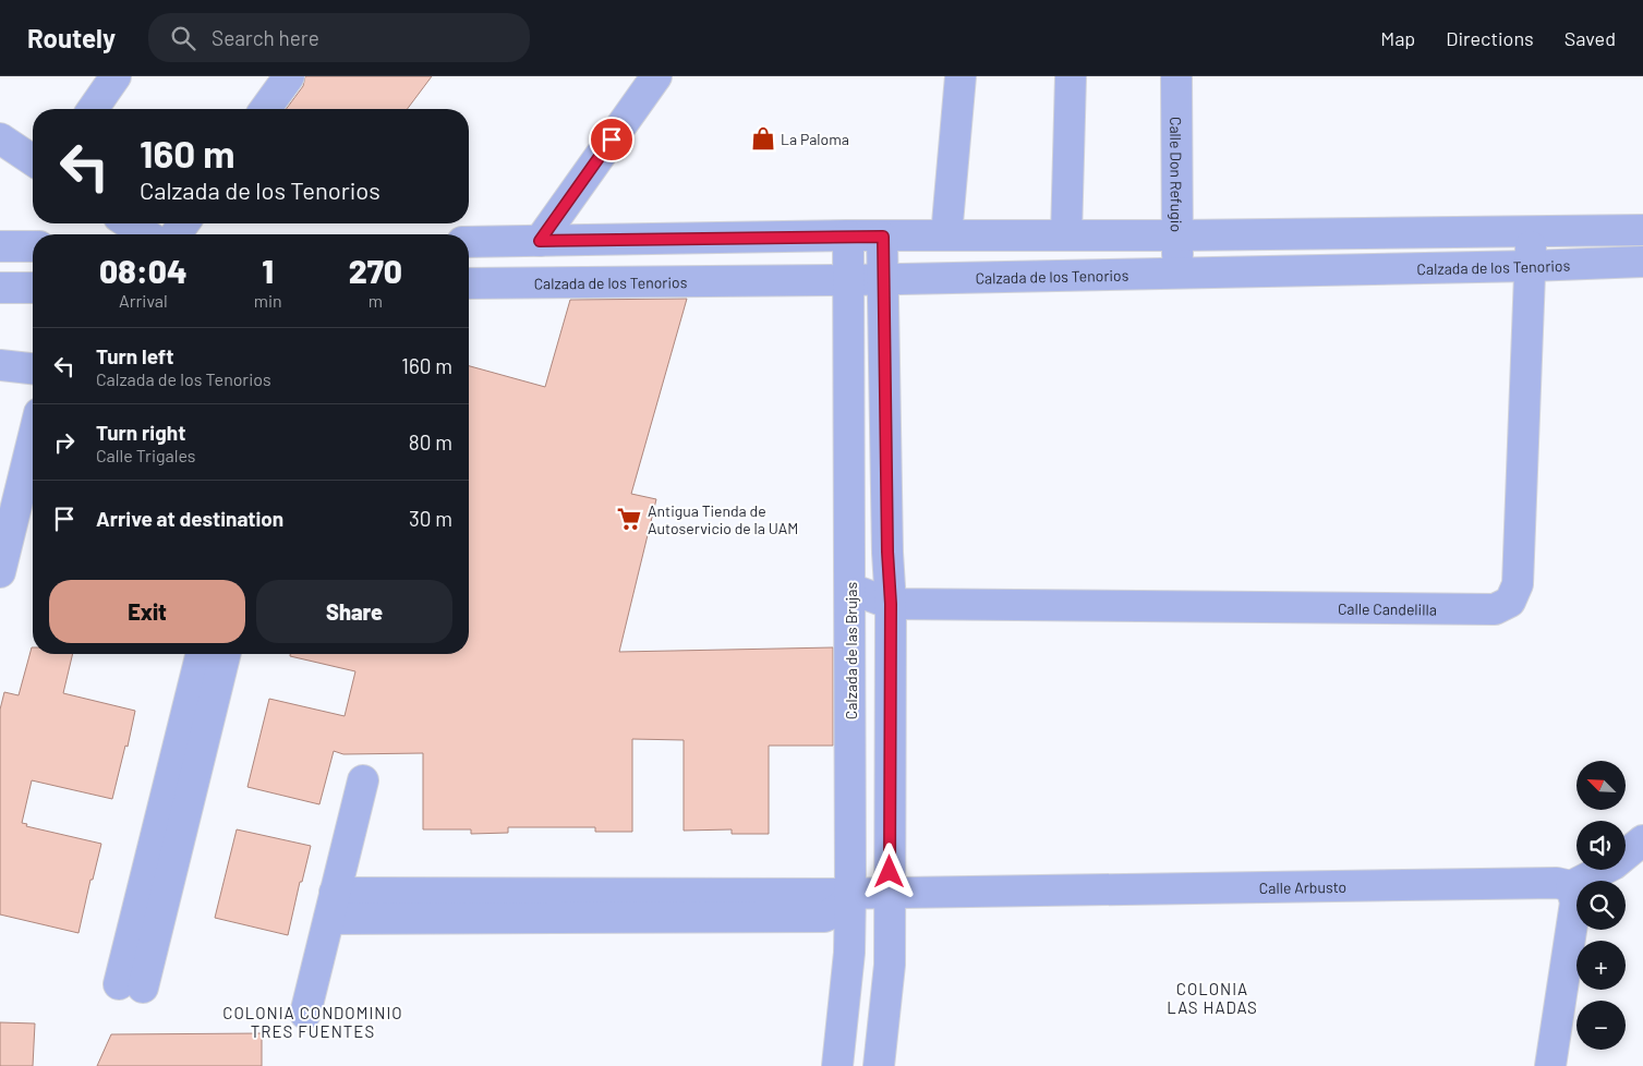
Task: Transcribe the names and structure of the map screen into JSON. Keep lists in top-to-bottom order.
{
  "streets": {
    "street": [
      "Calle Don Refugio",
      "Calzada de los Tenorios",
      "Calle Candelilla",
      "Calzada de las Brujas",
      "Calle Arbusto"
    ]
  },
  "crossings": [
    ["Calle Don Refugio", "Calzada de los Tenorios"],
    ["Calzada de los Tenorios", "Calle Candelilla"],
    ["Calzada de los Tenorios", "Calzada de las Brujas"],
    ["Calzada de las Brujas", "Calle Arbusto"]
  ],
  "districts": ["COLONIA LAS HADAS", "COLONIA CONDOMINIO TRES FUENTES"],
  "places": {
    "shop": ["La Paloma"],
    "supermarket": ["Antigua Tienda de Autoservicio de la UAM"]
  },
  "north": "top left",
  "page": {
    "header": "Routely",
    "search": "Search here",
    "nav": ["Map", "Directions", "Saved"],
    "turn": ["160 m", "Calzada de los Tenorios"],
    "eta": [
      "08:04",
      "Arrival",
      "1",
      "min",
      "270",
      "m"
    ],
    "list": [
      {
        "name": "Turn left",
        "note": "Calzada de los Tenorios",
        "value": "160 m"
      },
      {
        "name": "Turn right",
        "note": "Calle Trigales",
        "value": "80 m"
      },
      {
        "name": "Arrive at destination",
        "value": "30 m"
      }
    ],
    "buttons": ["Exit", "Share"],
    "map_buttons": ["+", "−"]
  }
}
